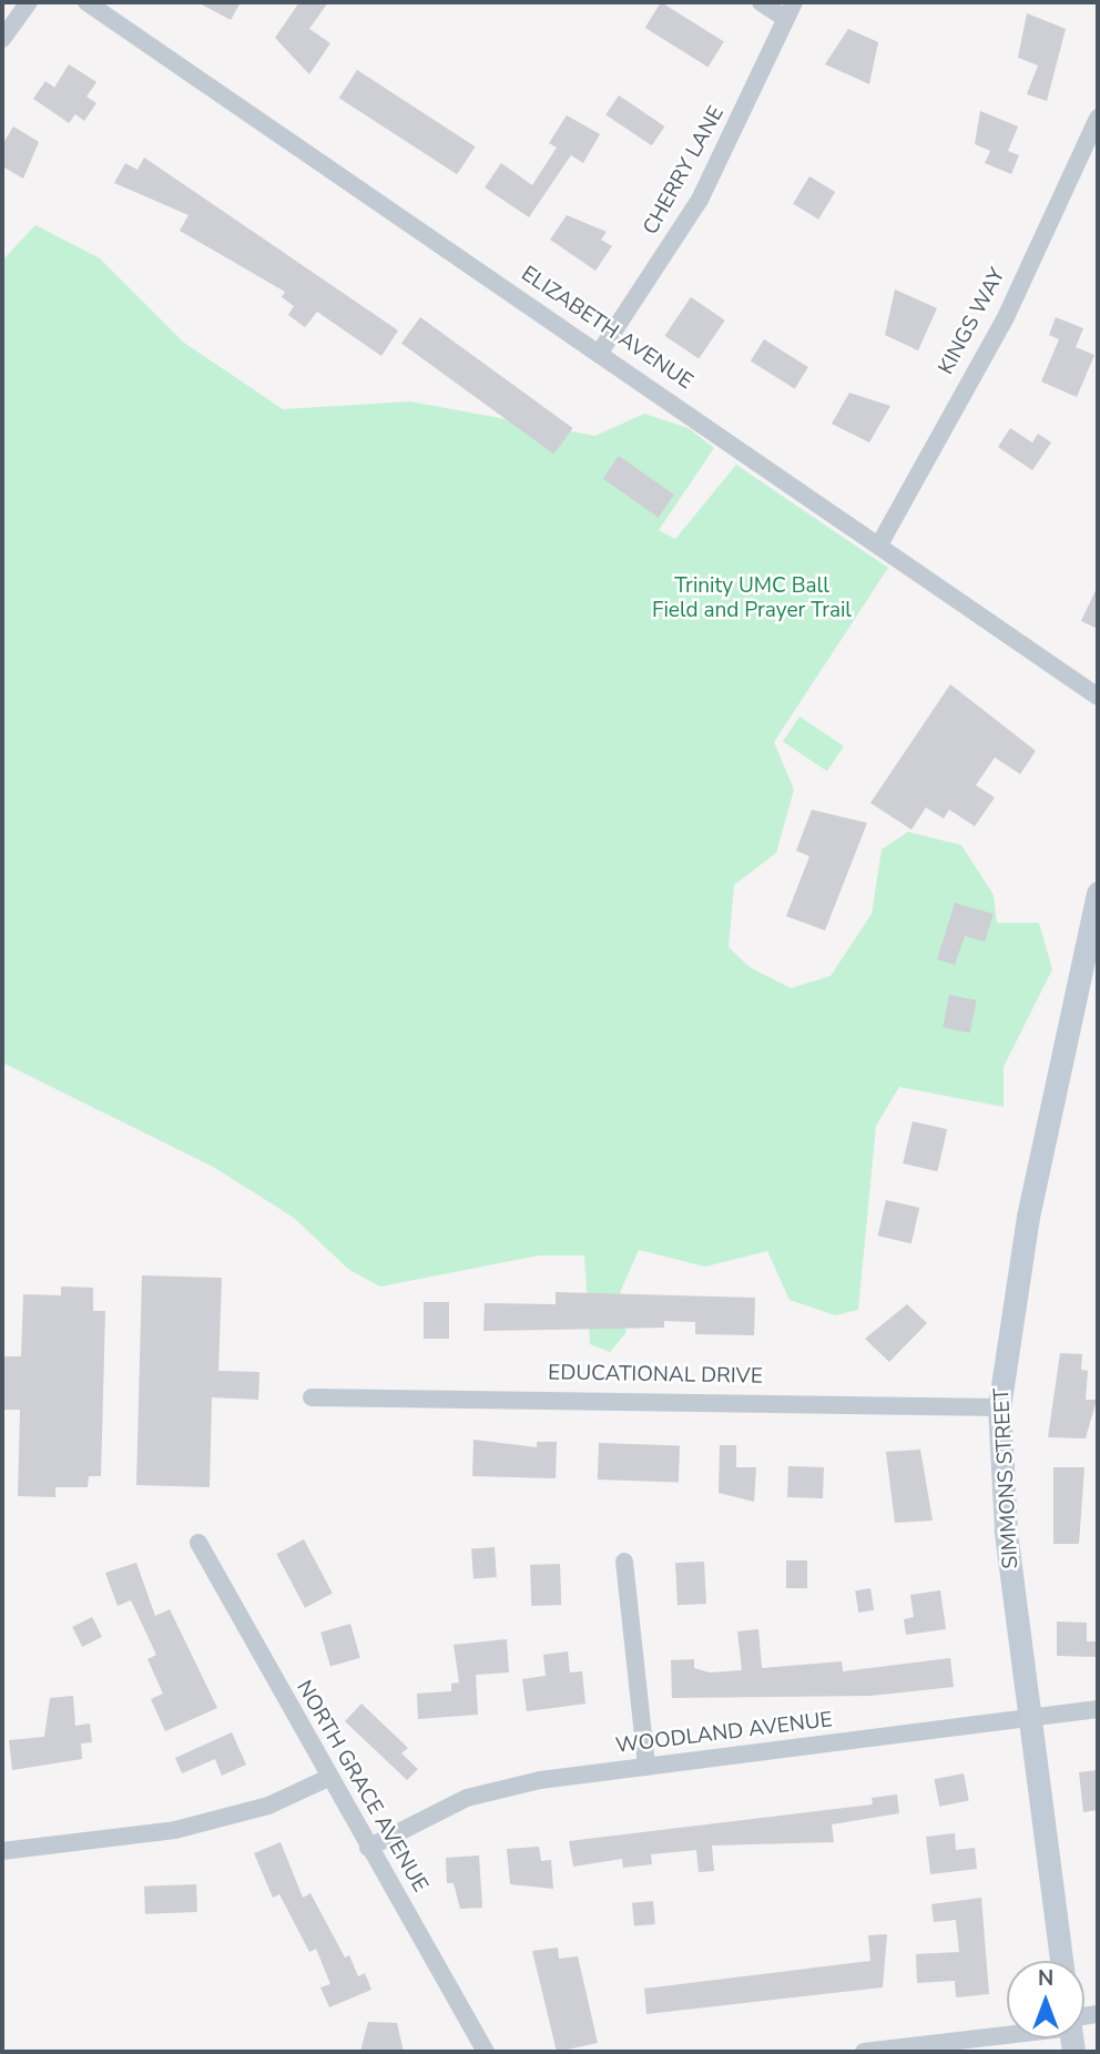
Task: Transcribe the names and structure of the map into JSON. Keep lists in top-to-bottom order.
{
  "streets": {
    "street": [
      "CHERRY LANE",
      "KINGS WAY",
      "ELIZABETH AVENUE",
      "EDUCATIONAL DRIVE",
      "SIMMONS STREET",
      "WOODLAND AVENUE",
      "NORTH GRACE AVENUE"
    ]
  },
  "crossings": [
    ["CHERRY LANE", "ELIZABETH AVENUE"],
    ["KINGS WAY", "ELIZABETH AVENUE"],
    ["EDUCATIONAL DRIVE", "SIMMONS STREET"],
    ["SIMMONS STREET", "WOODLAND AVENUE"],
    ["WOODLAND AVENUE", "NORTH GRACE AVENUE"]
  ],
  "parks": ["Trinity UMC Ball Field and Prayer Trail"],
  "north": "top"
}
